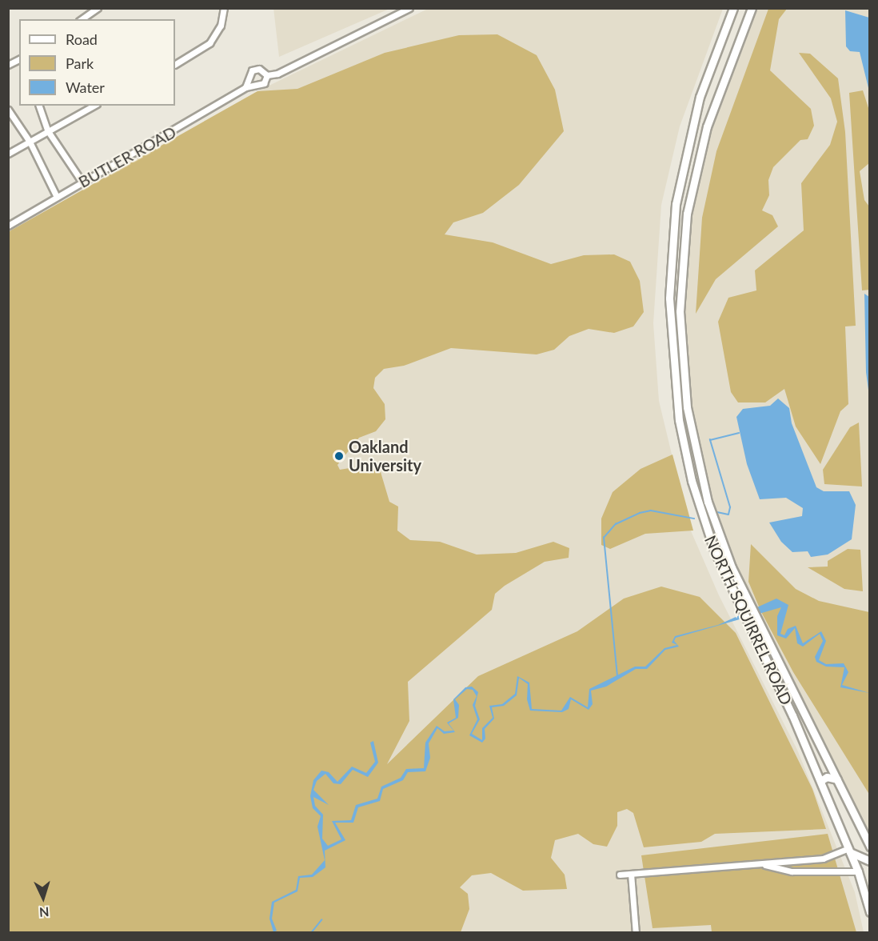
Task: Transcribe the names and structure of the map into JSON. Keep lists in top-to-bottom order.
{
  "streets": {
    "main road": ["NORTH SQUIRREL ROAD"],
    "street": ["BUTLER ROAD"]
  },
  "places": ["Oakland University"],
  "legend": ["Road", "Park", "Water"],
  "north": "bottom"
}
